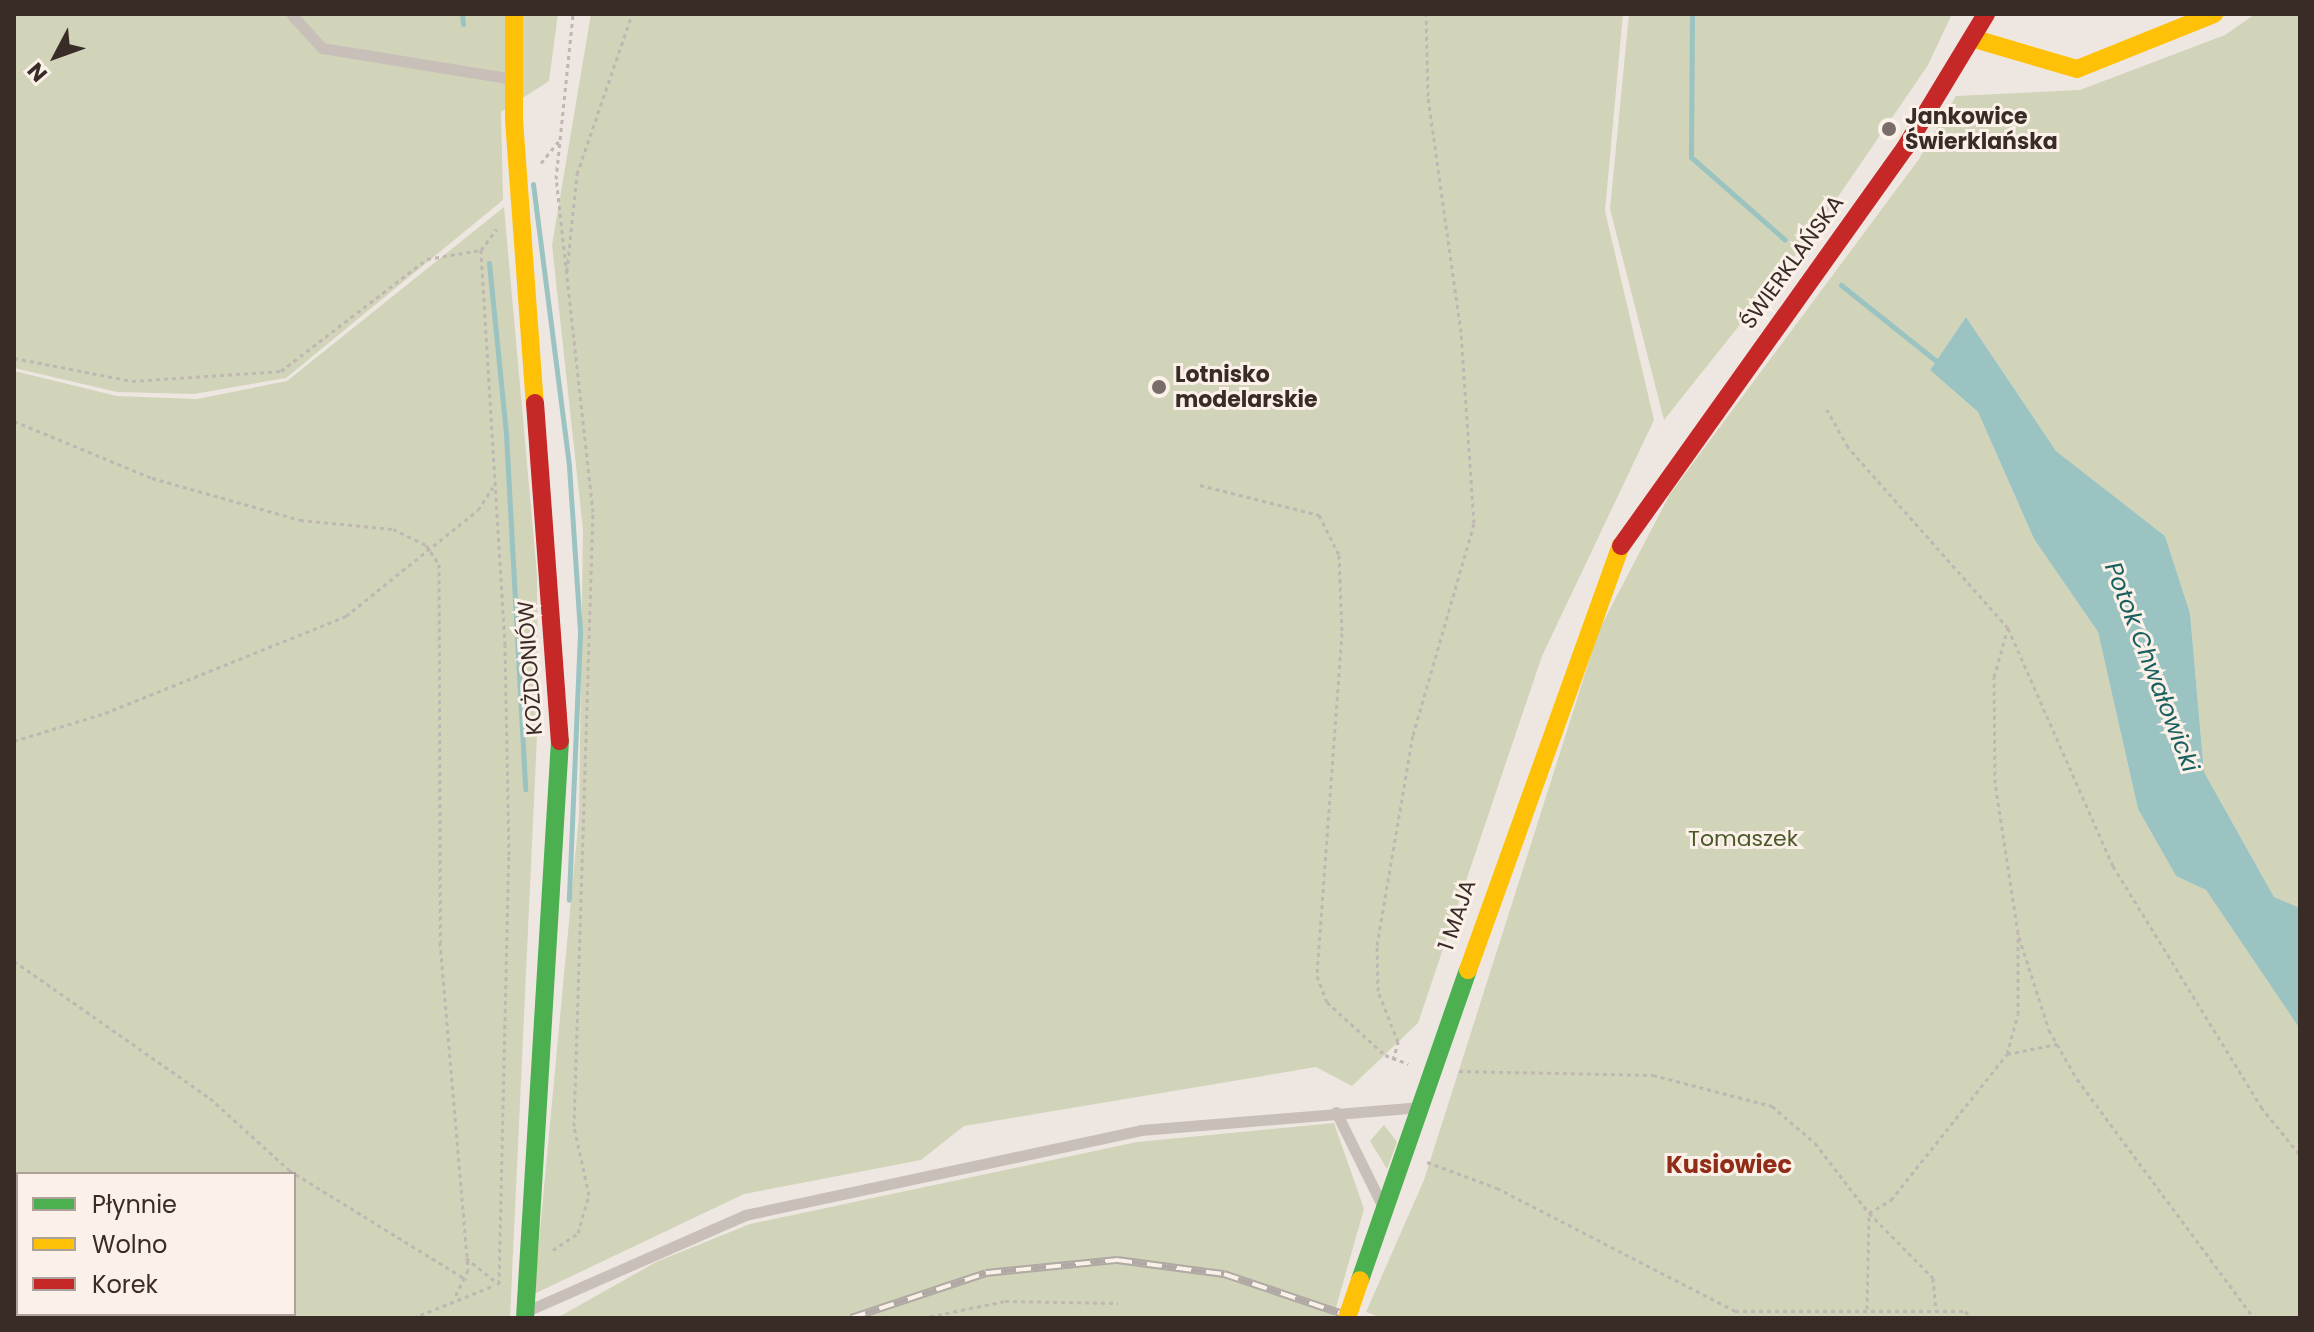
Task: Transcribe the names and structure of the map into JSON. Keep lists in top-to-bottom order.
{
  "streets": {
    "street": ["ŚWIERKLAŃSKA", "KOŻDONIÓW", "1 MAJA"]
  },
  "crossings": [
    ["ŚWIERKLAŃSKA", "1 MAJA"]
  ],
  "districts": ["Kusiowiec"],
  "water": ["Potok Chwałowicki"],
  "parks": ["Tomaszek"],
  "places": ["Jankowice Świerklańska", "Lotnisko modelarskie"],
  "legend": ["Płynnie", "Wolno", "Korek"],
  "north": "bottom left"
}
